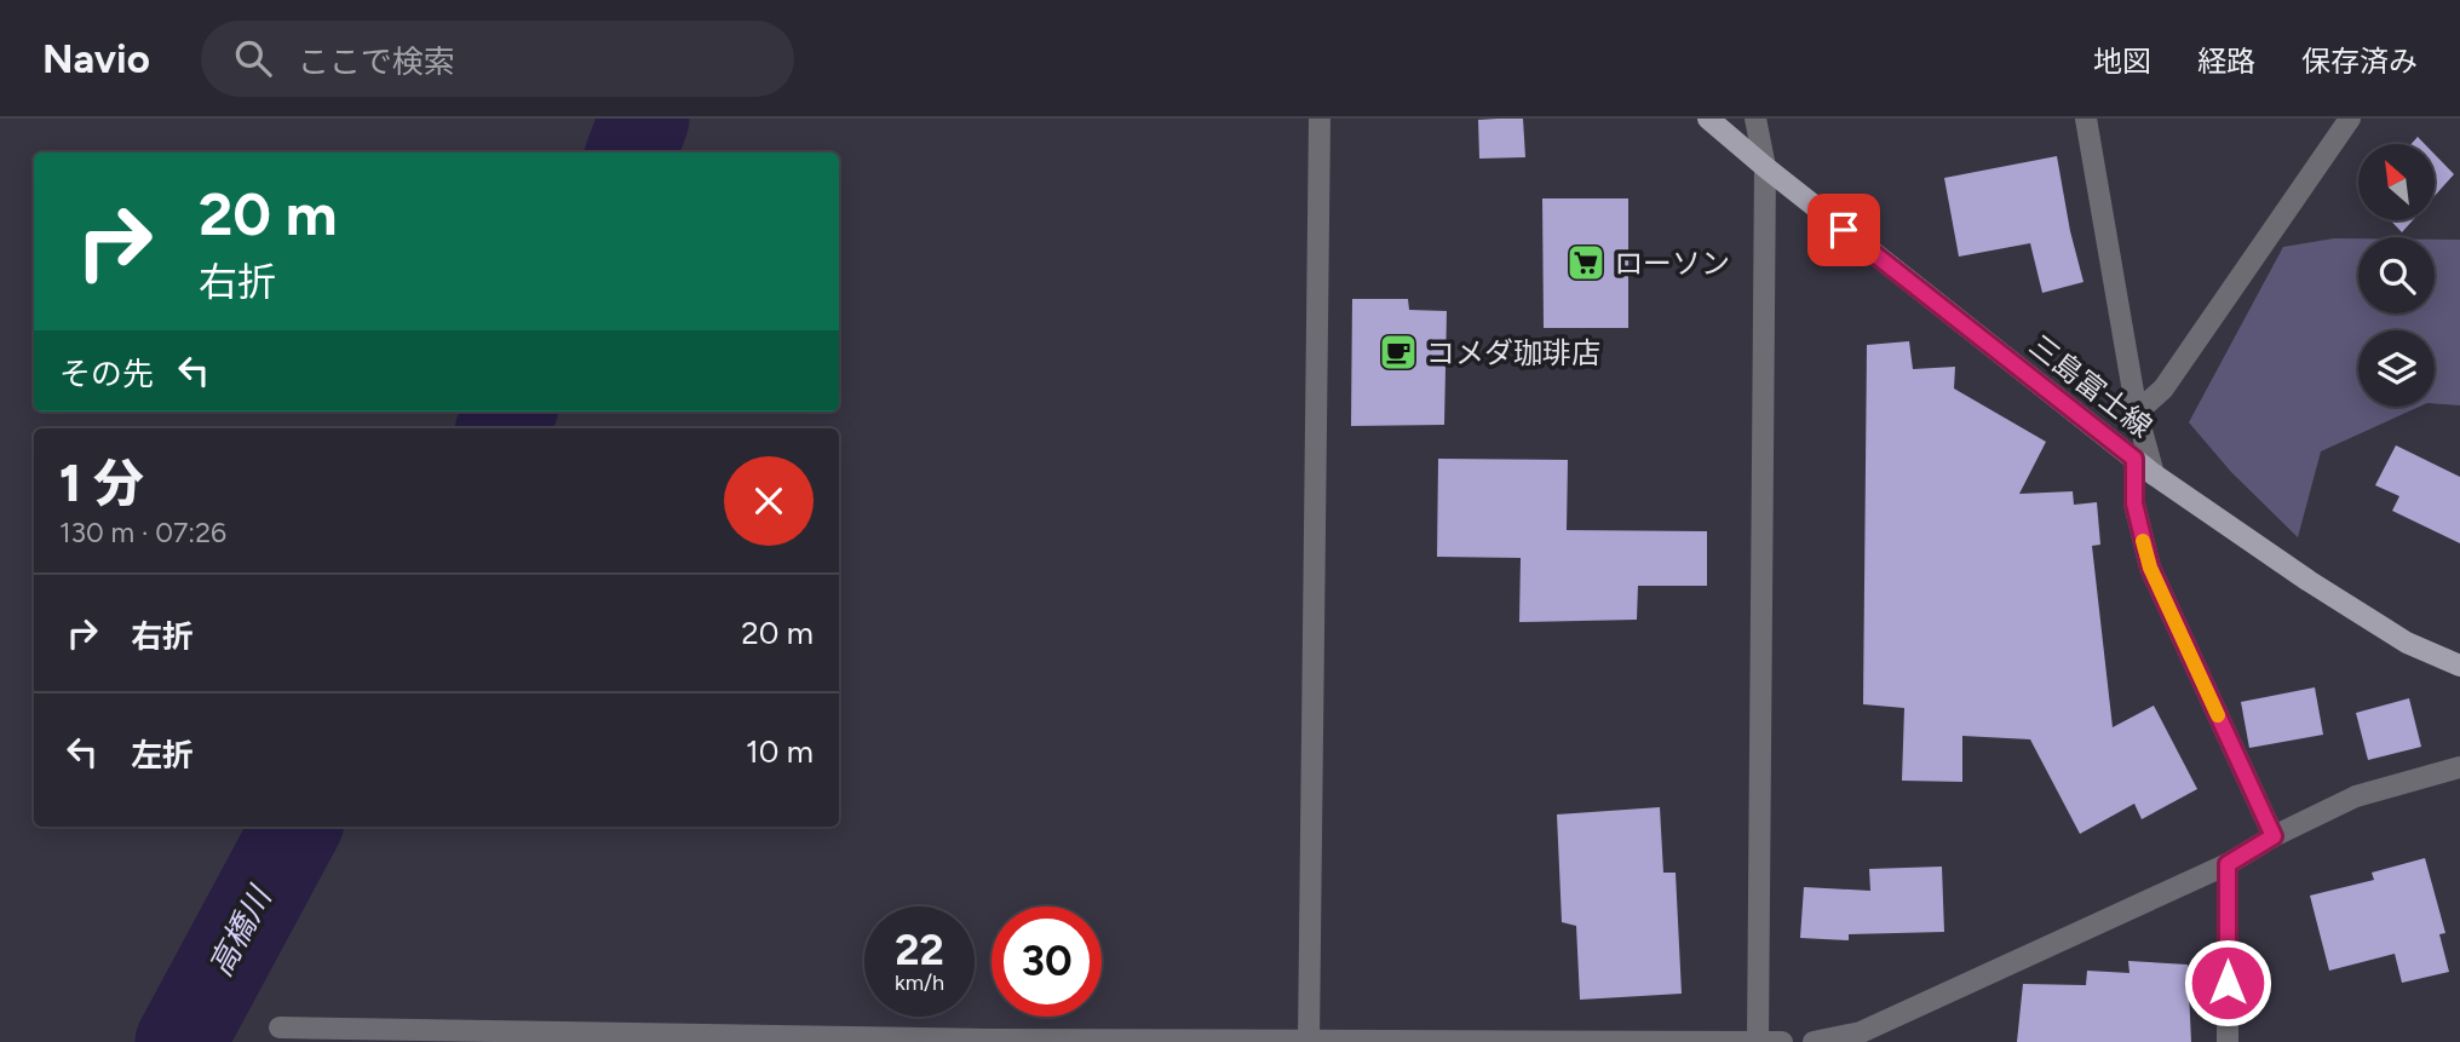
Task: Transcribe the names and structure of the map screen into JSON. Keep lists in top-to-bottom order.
{
  "streets": {
    "main road": ["三島富士線"]
  },
  "water": ["高橋川"],
  "places": {
    "supermarket": ["ローソン"],
    "cafe": ["コメダ珈琲店"]
  },
  "north": "top left",
  "page": {
    "header": "Navio",
    "search": "ここで検索",
    "nav": ["地図", "経路", "保存済み"],
    "turn": ["20 m", "右折"],
    "then": "その先",
    "heading": ["1 分", "130 m · 07:26"],
    "list": [
      {
        "name": "右折",
        "value": "20 m"
      },
      {
        "name": "左折",
        "value": "10 m"
      }
    ],
    "speed": "22 km/h",
    "limit": "30"
  }
}
